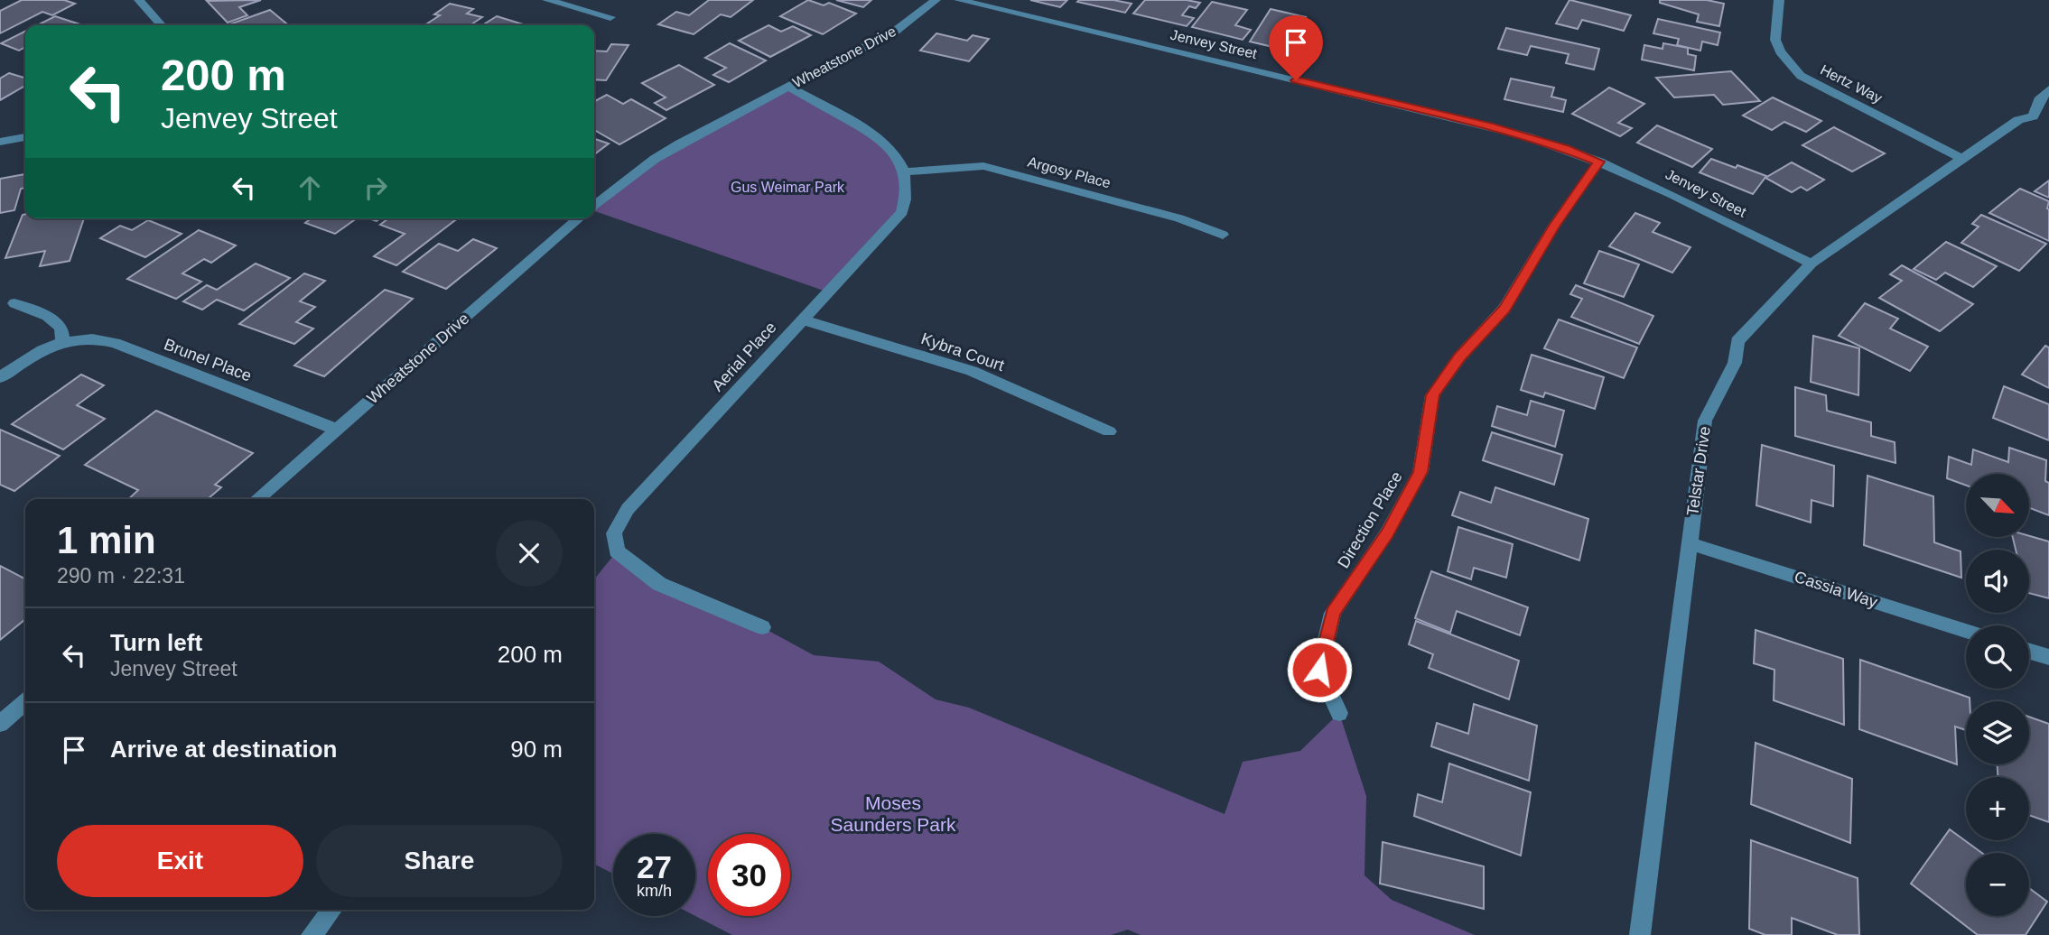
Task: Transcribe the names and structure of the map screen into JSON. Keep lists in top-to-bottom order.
{
  "streets": {
    "street": [
      "Jenvey Street",
      "Wheatstone Drive",
      "Hertz Way",
      "Argosy Place",
      "Kybra Court",
      "Aerial Place",
      "Brunel Place",
      "Telstar Drive",
      "Direction Place",
      "Cassia Way"
    ]
  },
  "crossings": [
    ["Jenvey Street", "Telstar Drive"],
    ["Jenvey Street", "Direction Place"],
    ["Wheatstone Drive", "Brunel Place"],
    ["Hertz Way", "Telstar Drive"],
    ["Argosy Place", "Aerial Place"],
    ["Kybra Court", "Aerial Place"],
    ["Telstar Drive", "Cassia Way"]
  ],
  "parks": ["Gus Weimar Park", "Moses Saunders Park"],
  "north": "bottom right",
  "page": {
    "turn": ["200 m", "Jenvey Street"],
    "map_buttons": ["+", "−"],
    "heading": ["1 min", "290 m · 22:31"],
    "list": [
      {
        "name": "Turn left",
        "note": "Jenvey Street",
        "value": "200 m"
      },
      {
        "name": "Arrive at destination",
        "value": "90 m"
      }
    ],
    "buttons": ["Exit", "Share"],
    "speed": "27 km/h",
    "limit": "30"
  }
}
